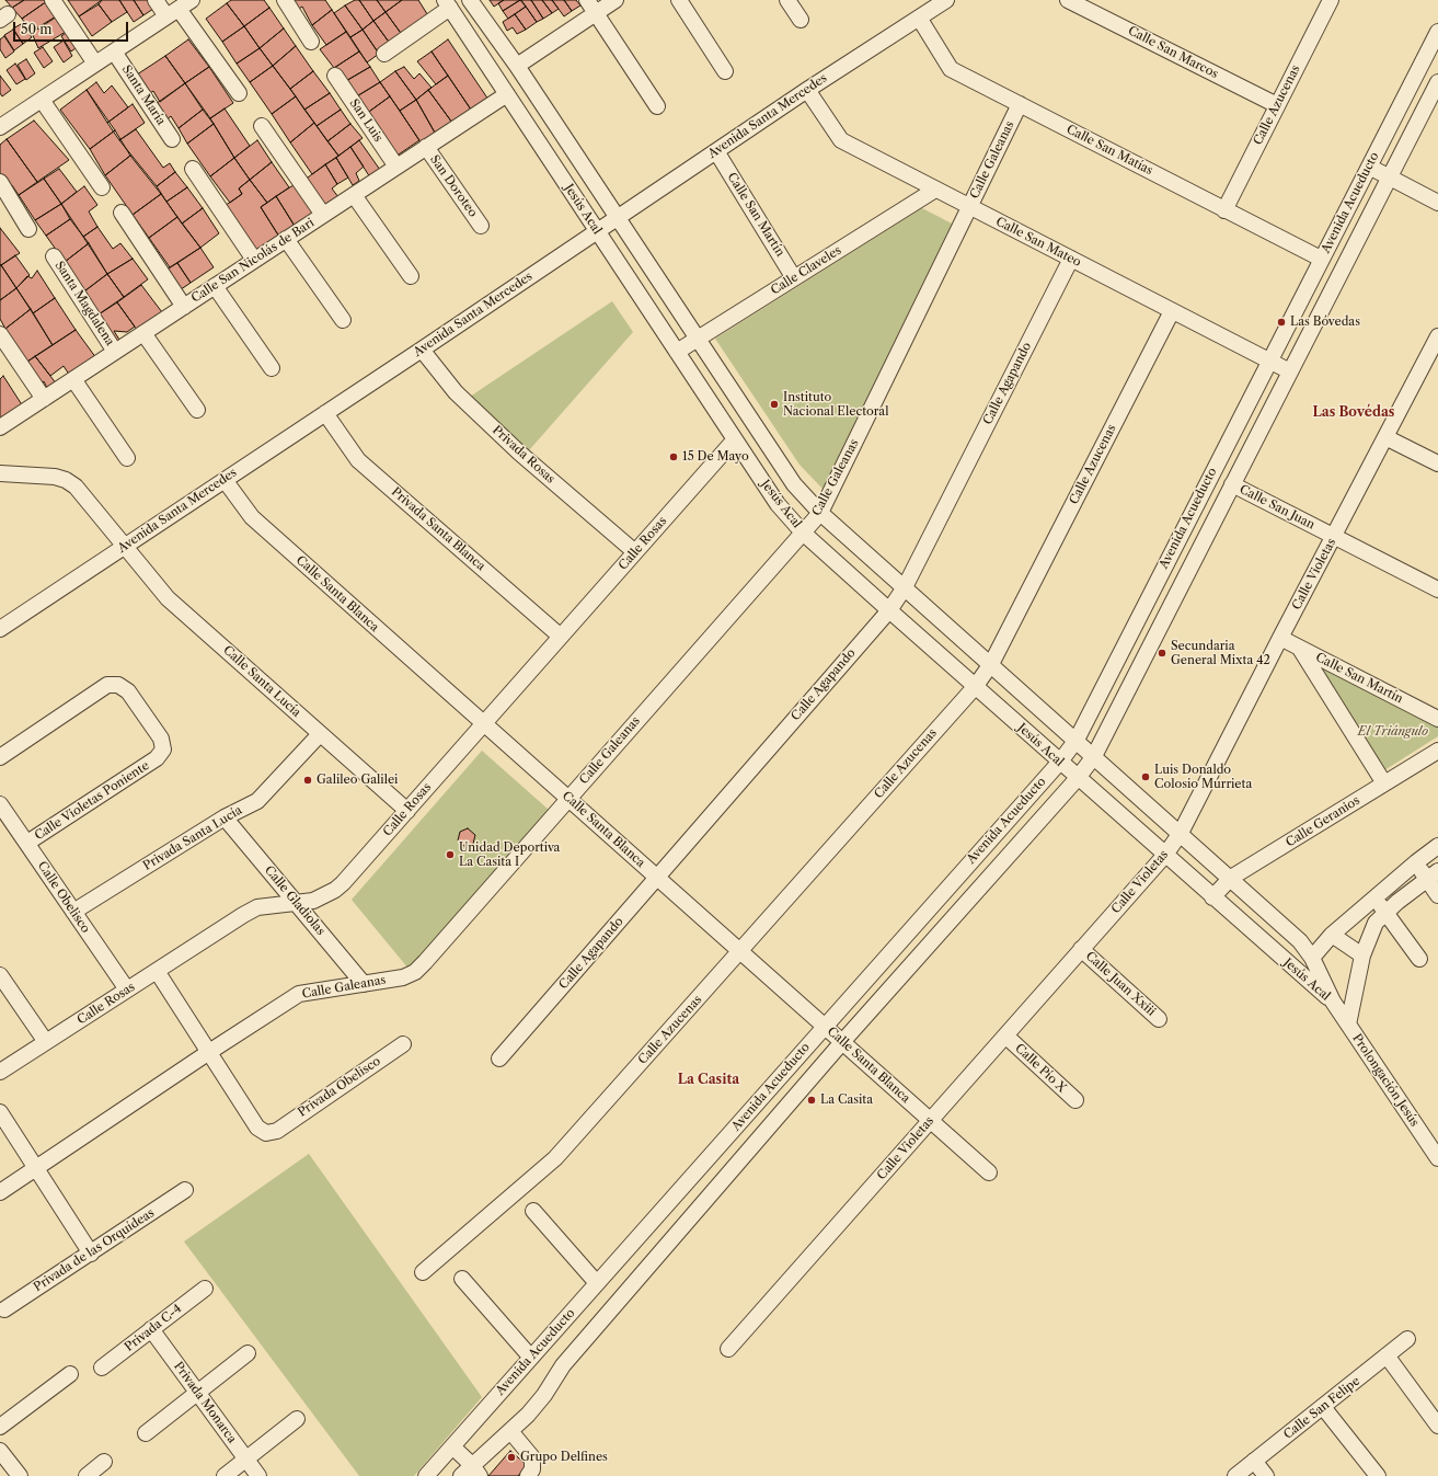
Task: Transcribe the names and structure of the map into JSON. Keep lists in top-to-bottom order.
{
  "streets": {
    "street": [
      "Calle San Marcos",
      "Santa María",
      "Calle Azucenas",
      "Avenida Santa Mercedes",
      "San Luis",
      "Calle San Matías",
      "Calle Galeanas",
      "San Doroteo",
      "Avenida Acueducto",
      "Jesús Acal",
      "Calle San Martín",
      "Calle San Mateo",
      "Calle San Nicolás de Bari",
      "Calle Claveles",
      "Santa Magdalena",
      "Calle Agapando",
      "Privada Rosas",
      "Calle San Juan",
      "Privada Santa Blanca",
      "Calle Rosas",
      "Calle Violetas",
      "Calle Santa Blanca",
      "Calle Santa Lucía",
      "Calle Violetas Poniente",
      "Calle Geranios",
      "Privada Santa Lucía",
      "Calle Obelisco",
      "Calle Gladiolas",
      "Calle Juan Xxiii",
      "Calle Pío X",
      "Prolongación Jesús",
      "Privada Obelisco",
      "Privada de las Orquídeas",
      "Privada C-4",
      "Privada Monarca",
      "Calle San Felipe"
    ]
  },
  "crossings": [
    ["Calle San Marcos", "Calle Azucenas"],
    ["Calle Azucenas", "Calle San Matías"],
    ["Calle Azucenas", "Jesús Acal"],
    ["Calle Azucenas", "Calle San Mateo"],
    ["Calle Azucenas", "Calle Santa Blanca"],
    ["Avenida Santa Mercedes", "Calle San Matías"],
    ["Avenida Santa Mercedes", "Jesús Acal"],
    ["Avenida Santa Mercedes", "Calle San Martín"],
    ["Avenida Santa Mercedes", "Calle San Mateo"],
    ["Avenida Santa Mercedes", "Privada Rosas"],
    ["Avenida Santa Mercedes", "Privada Santa Blanca"],
    ["Avenida Santa Mercedes", "Calle Santa Blanca"],
    ["Avenida Santa Mercedes", "Calle Santa Lucía"],
    ["San Luis", "Calle San Nicolás de Bari"],
    ["Calle San Matías", "Calle Galeanas"],
    ["Calle San Matías", "Avenida Acueducto"],
    ["Calle Galeanas", "Jesús Acal"],
    ["Calle Galeanas", "Calle San Mateo"],
    ["Calle Galeanas", "Calle Santa Blanca"],
    ["Calle Galeanas", "Calle Gladiolas"],
    ["Calle Galeanas", "Privada Obelisco"],
    ["San Doroteo", "Calle San Nicolás de Bari"],
    ["Avenida Acueducto", "Jesús Acal"],
    ["Avenida Acueducto", "Calle San Mateo"],
    ["Avenida Acueducto", "Calle San Juan"],
    ["Avenida Acueducto", "Calle Santa Blanca"],
    ["Jesús Acal", "Calle San Nicolás de Bari"],
    ["Jesús Acal", "Calle Claveles"],
    ["Jesús Acal", "Calle Agapando"],
    ["Jesús Acal", "Calle Rosas"],
    ["Jesús Acal", "Calle Violetas"],
    ["Jesús Acal", "Calle Geranios"],
    ["Jesús Acal", "Prolongación Jesús"],
    ["Calle San Martín", "Calle Claveles"],
    ["Calle San Martín", "Calle Violetas"],
    ["Calle San Mateo", "Calle Claveles"],
    ["Calle San Mateo", "Calle Agapando"],
    ["Calle San Nicolás de Bari", "Santa Magdalena"],
    ["Calle Agapando", "Calle Santa Blanca"],
    ["Privada Rosas", "Calle Rosas"],
    ["Calle San Juan", "Calle Violetas"],
    ["Privada Santa Blanca", "Calle Rosas"],
    ["Calle Rosas", "Calle Santa Blanca"],
    ["Calle Rosas", "Calle Santa Lucía"],
    ["Calle Rosas", "Calle Obelisco"],
    ["Calle Rosas", "Calle Gladiolas"],
    ["Calle Violetas", "Calle Santa Blanca"],
    ["Calle Violetas", "Calle Juan Xxiii"],
    ["Calle Violetas", "Calle Pío X"],
    ["Calle Santa Lucía", "Privada Santa Lucía"],
    ["Calle Violetas Poniente", "Calle Obelisco"],
    ["Privada Santa Lucía", "Calle Obelisco"],
    ["Privada Santa Lucía", "Calle Gladiolas"],
    ["Privada C-4", "Privada Monarca"]
  ],
  "districts": ["Las Bovédas", "La Casita"],
  "parks": ["El Triángulo"],
  "places": [
    "Las Bóvedas",
    "Instituto Nacional Electoral",
    "15 De Mayo",
    "Secundaria General Mixta 42",
    "Luis Donaldo Colosio Murrieta",
    "Galileo Galilei",
    "Unidad Deportiva La Casita I",
    "La Casita",
    "Grupo Delfines"
  ],
  "scale_bar": "50 m"
}
